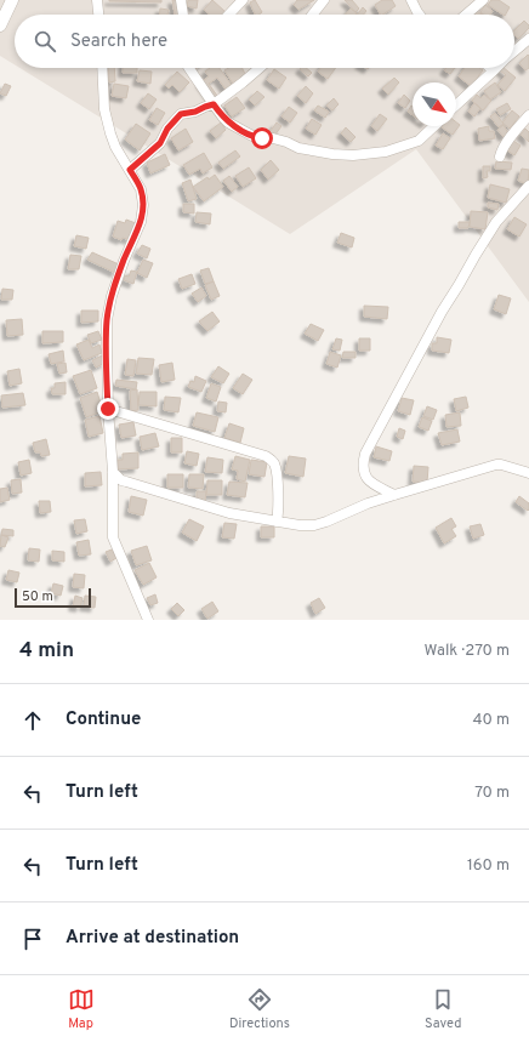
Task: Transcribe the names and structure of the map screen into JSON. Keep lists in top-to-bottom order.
{
  "scale_bar": "50 m",
  "north": "bottom right",
  "page": {
    "search": "Search here",
    "scale": "50 m",
    "heading": ["4 min", "Walk · 270 m"],
    "list": [
      ["Continue", "40 m"],
      ["Turn left", "70 m"],
      ["Turn left", "160 m"],
      "Arrive at destination"
    ],
    "nav": ["Map", "Directions", "Saved"]
  }
}
